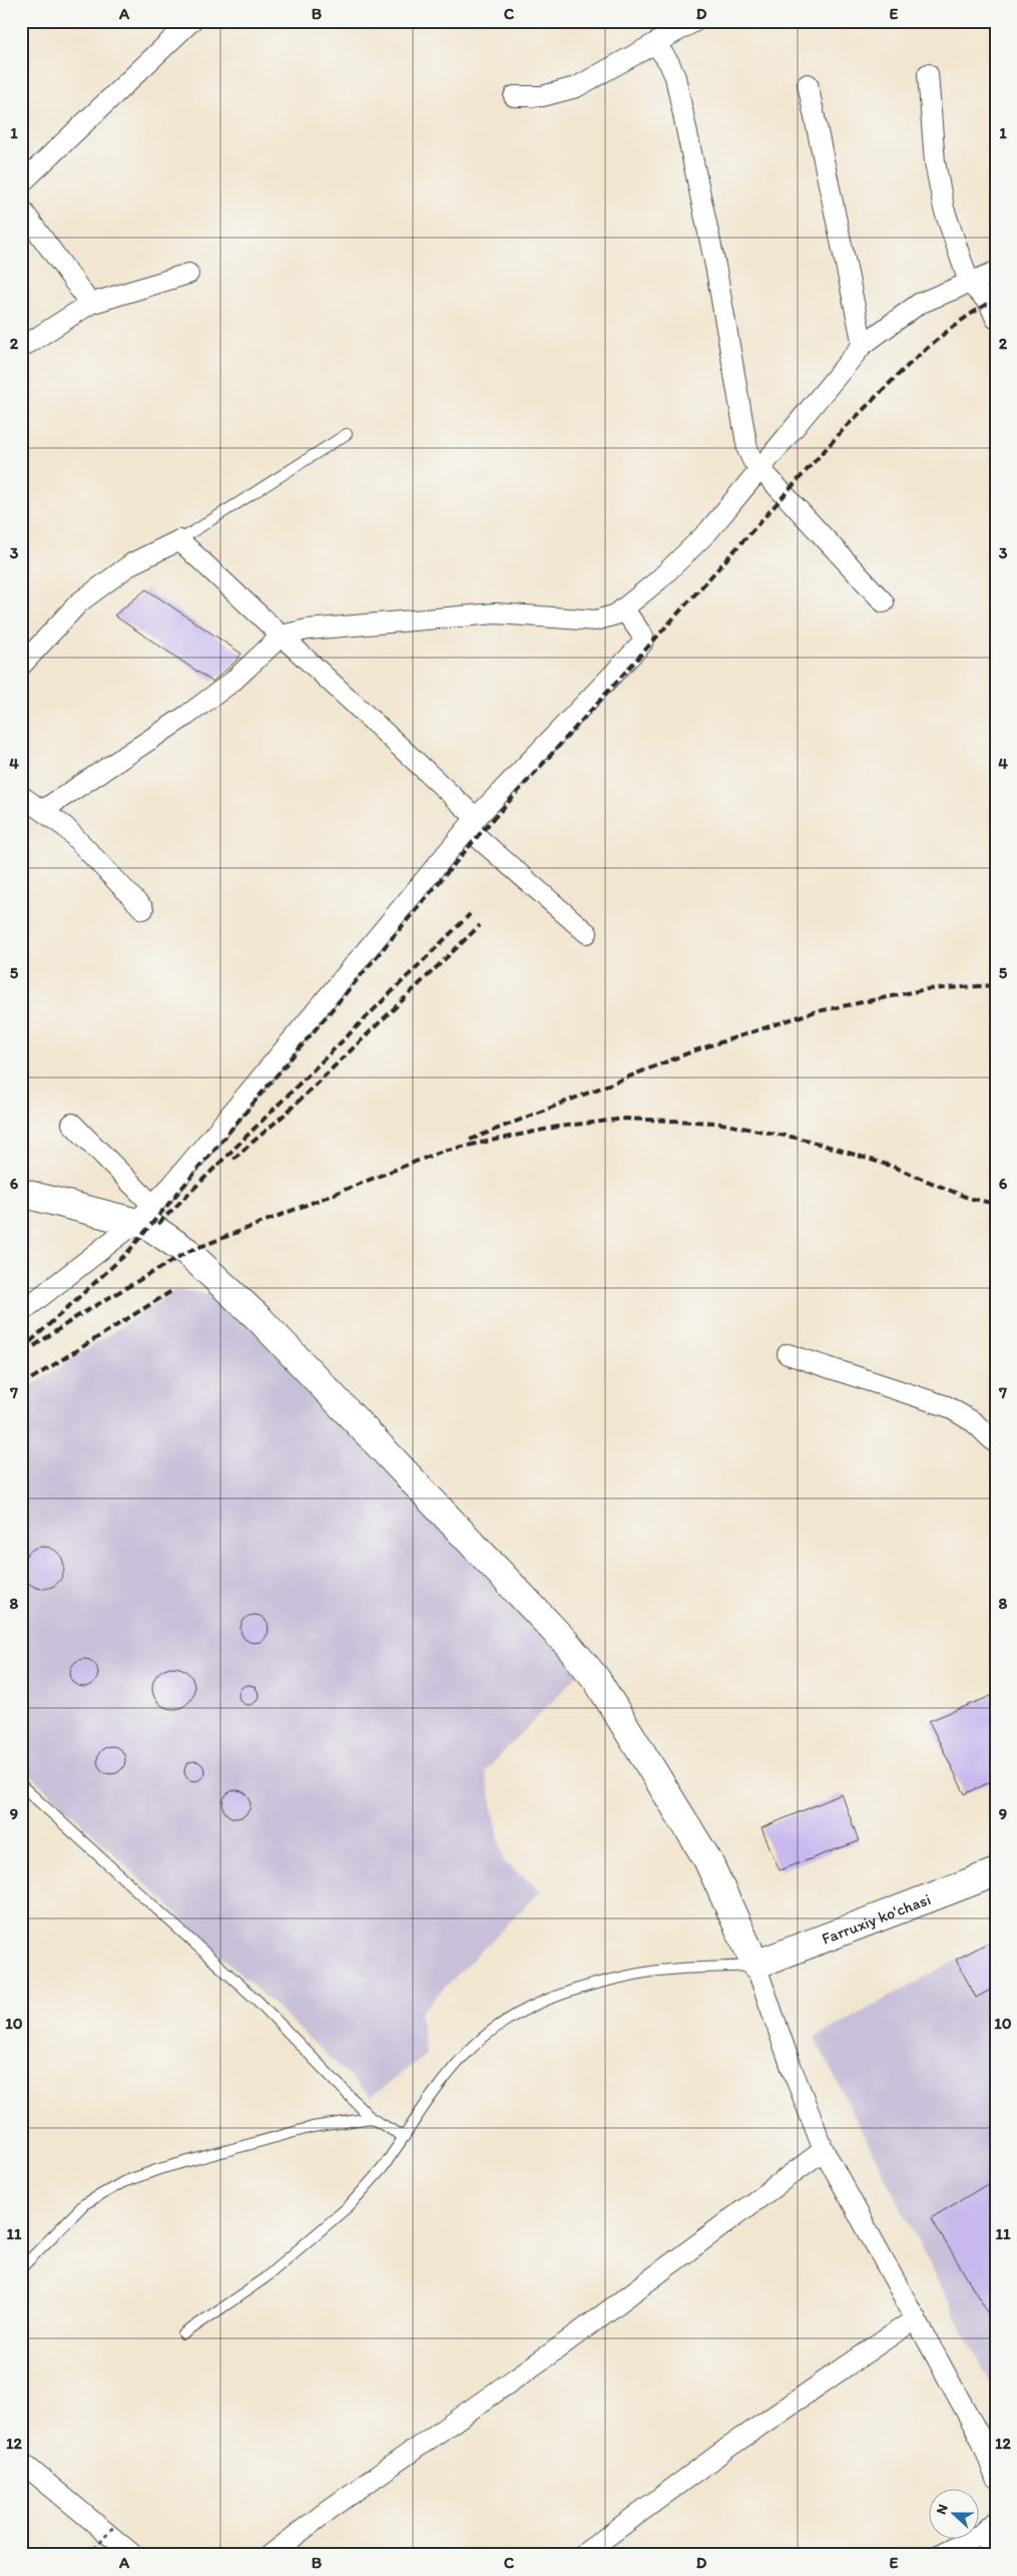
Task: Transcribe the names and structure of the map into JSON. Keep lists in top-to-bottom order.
{
  "streets": {
    "street": ["Farruxiy ko'chasi"]
  },
  "north": "left",
  "grid": {
    "columns": [
      "A",
      "B",
      "C",
      "D",
      "E"
    ],
    "rows": [
      "1",
      "2",
      "3",
      "4",
      "5",
      "6",
      "7",
      "8",
      "9",
      "10",
      "11",
      "12"
    ]
  }
}
